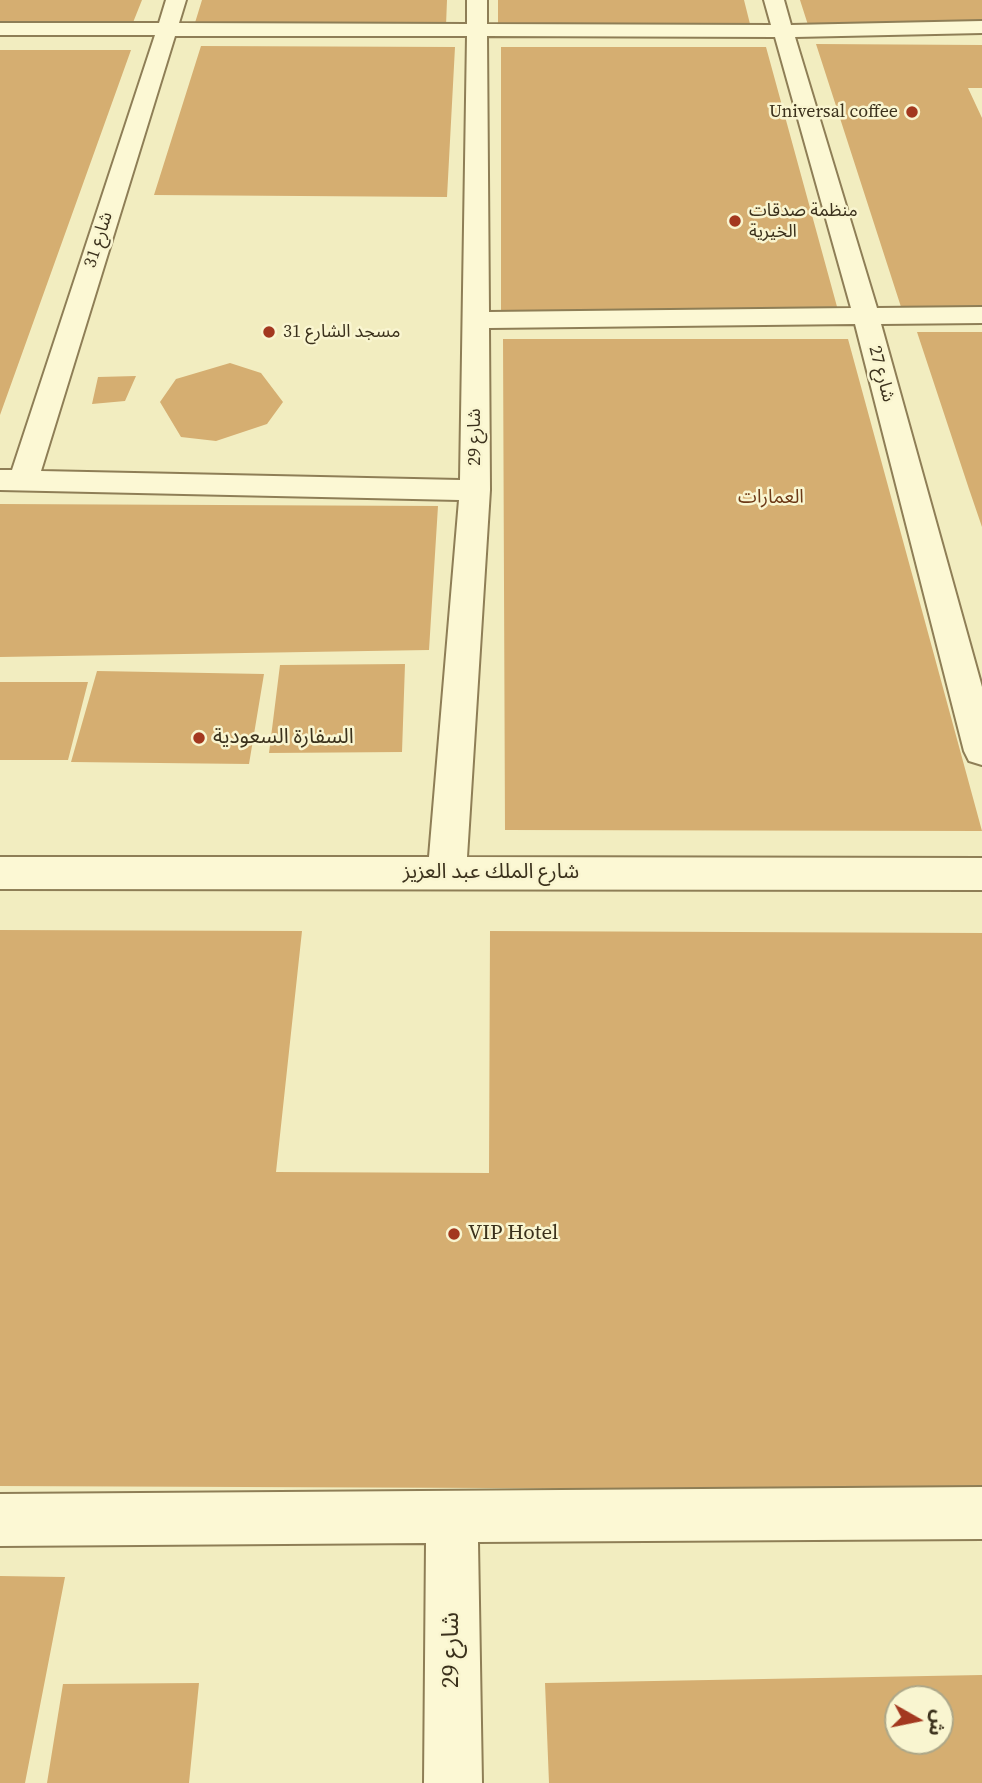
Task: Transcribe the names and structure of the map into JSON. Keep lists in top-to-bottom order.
{
  "streets": {
    "street": [
      "شارع 31",
      "شارع 27",
      "شارع 29",
      "شارع الملك عبد العزيز"
    ]
  },
  "crossings": [
    ["شارع 29", "شارع الملك عبد العزيز"]
  ],
  "districts": ["العمارات"],
  "places": [
    "Universal coffee",
    "منظمة صدقات الخيرية",
    "مسجد الشارع 31",
    "السفارة السعودية",
    "VIP Hotel"
  ],
  "north": "right"
}
